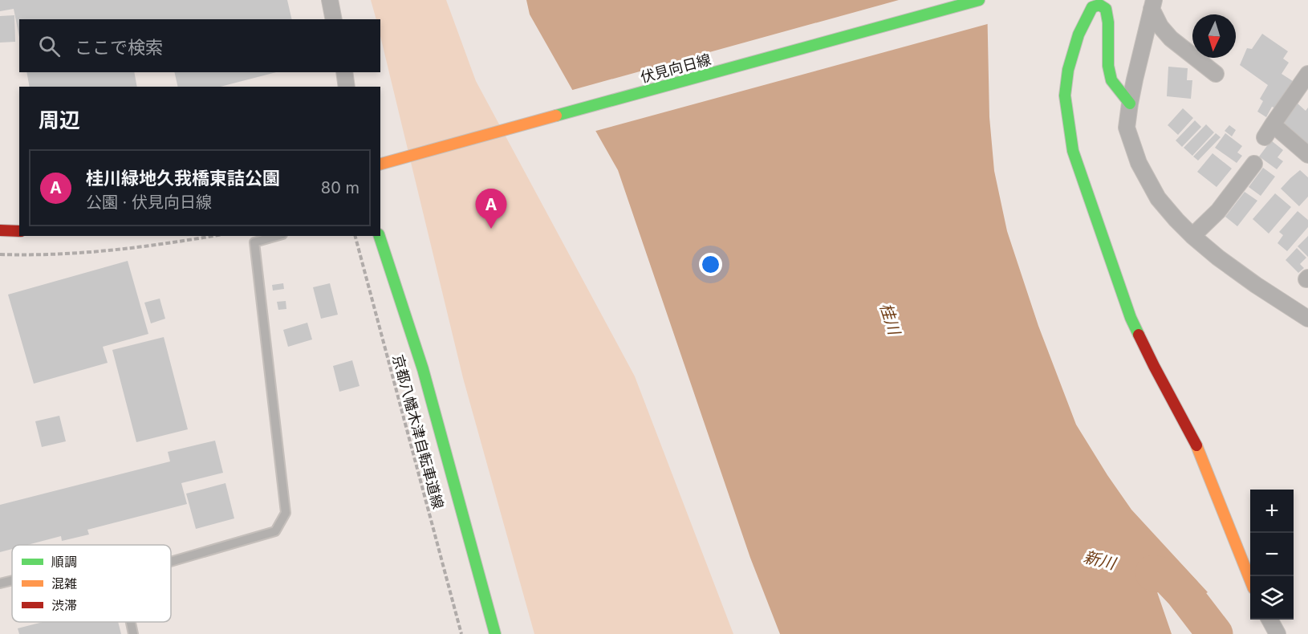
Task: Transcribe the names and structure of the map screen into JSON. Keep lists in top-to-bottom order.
{
  "streets": {
    "street": ["伏見向日線"],
    "path": ["京都八幡木津自転車道線"]
  },
  "water": ["桂川", "新川"],
  "legend": ["順調", "混雑", "渋滞"],
  "north": "bottom",
  "page": {
    "search": "ここで検索",
    "heading": "周辺",
    "list": [
      {
        "mark": "A",
        "name": "桂川緑地久我橋東詰公園",
        "note": "公園 · 伏見向日線",
        "value": "80 m"
      }
    ],
    "pins": "A",
    "map_buttons": ["+", "−"]
  }
}
